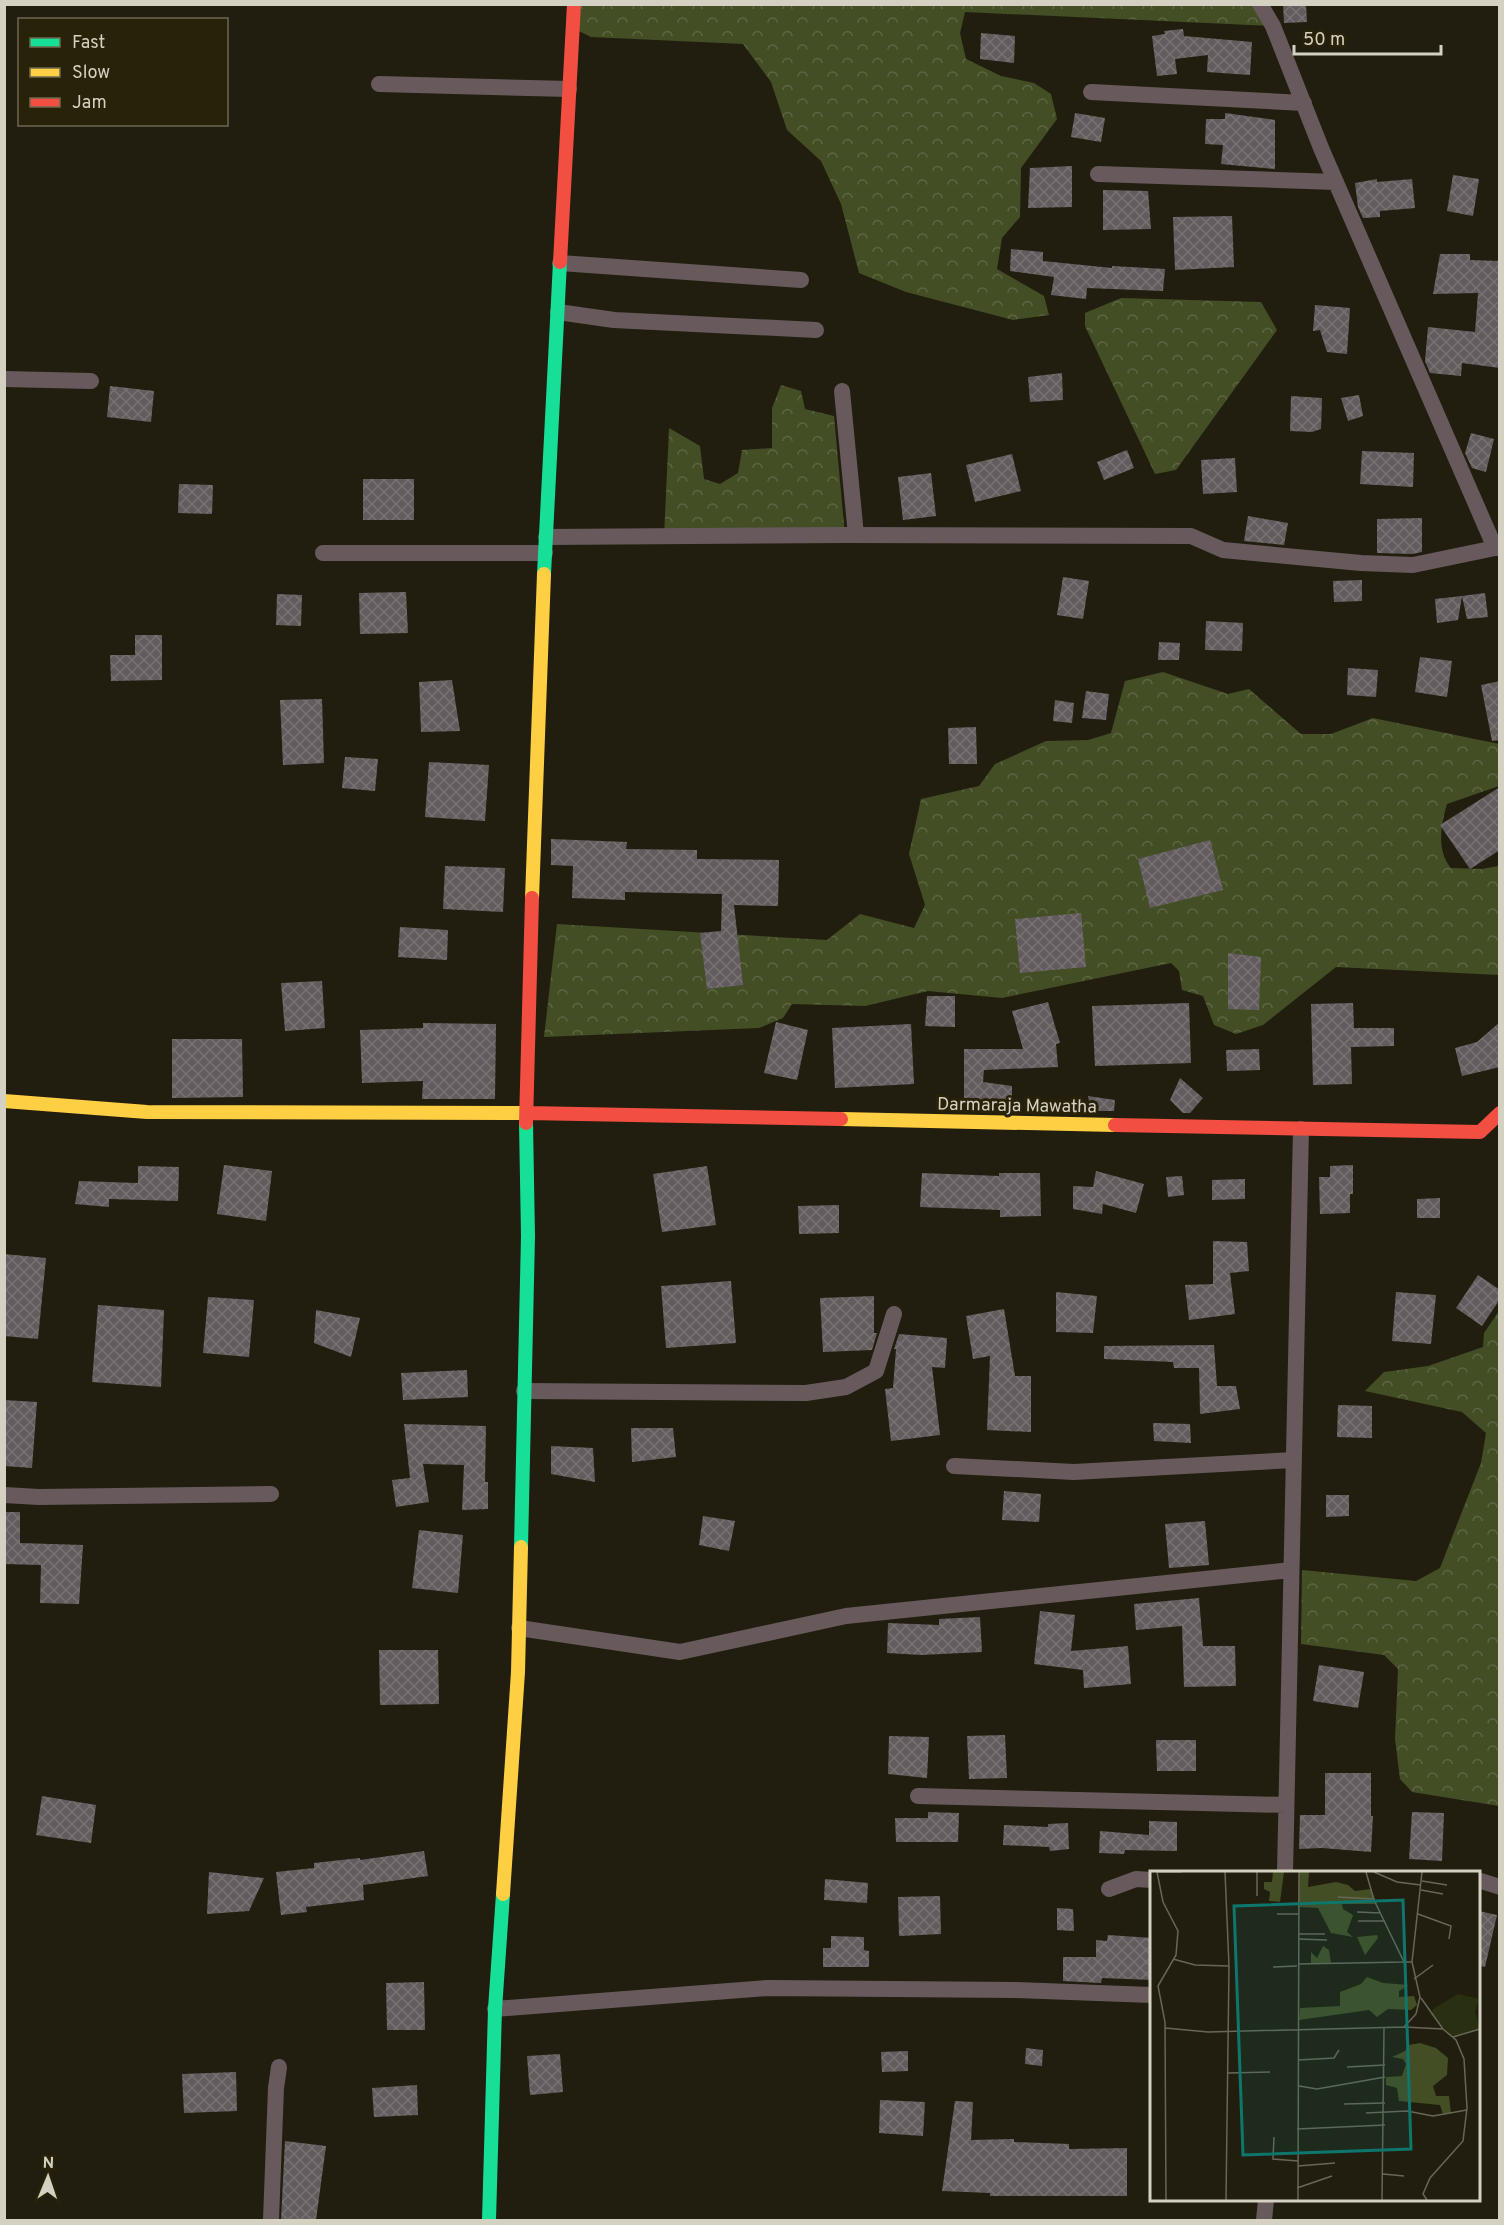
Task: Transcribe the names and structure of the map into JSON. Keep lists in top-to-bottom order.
{
  "streets": {
    "street": ["Darmaraja Mawatha"]
  },
  "legend": ["Fast", "Slow", "Jam"],
  "scale_bar": "50 m",
  "north": "top"
}
